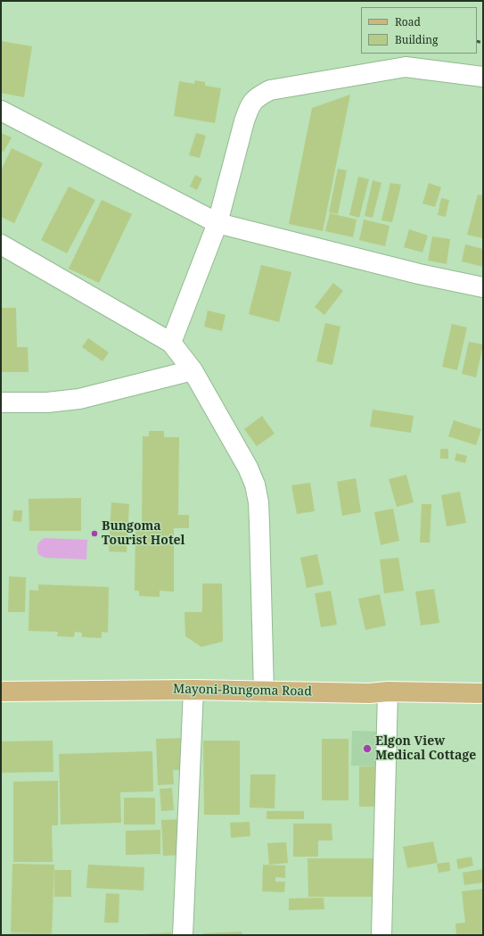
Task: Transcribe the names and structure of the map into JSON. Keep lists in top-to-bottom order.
{
  "streets": {
    "main road": ["Mayoni-Bungoma Road"]
  },
  "places": ["Bungoma Tourist Hotel", "Elgon View Medical Cottage"],
  "legend": ["Road", "Building"]
}
